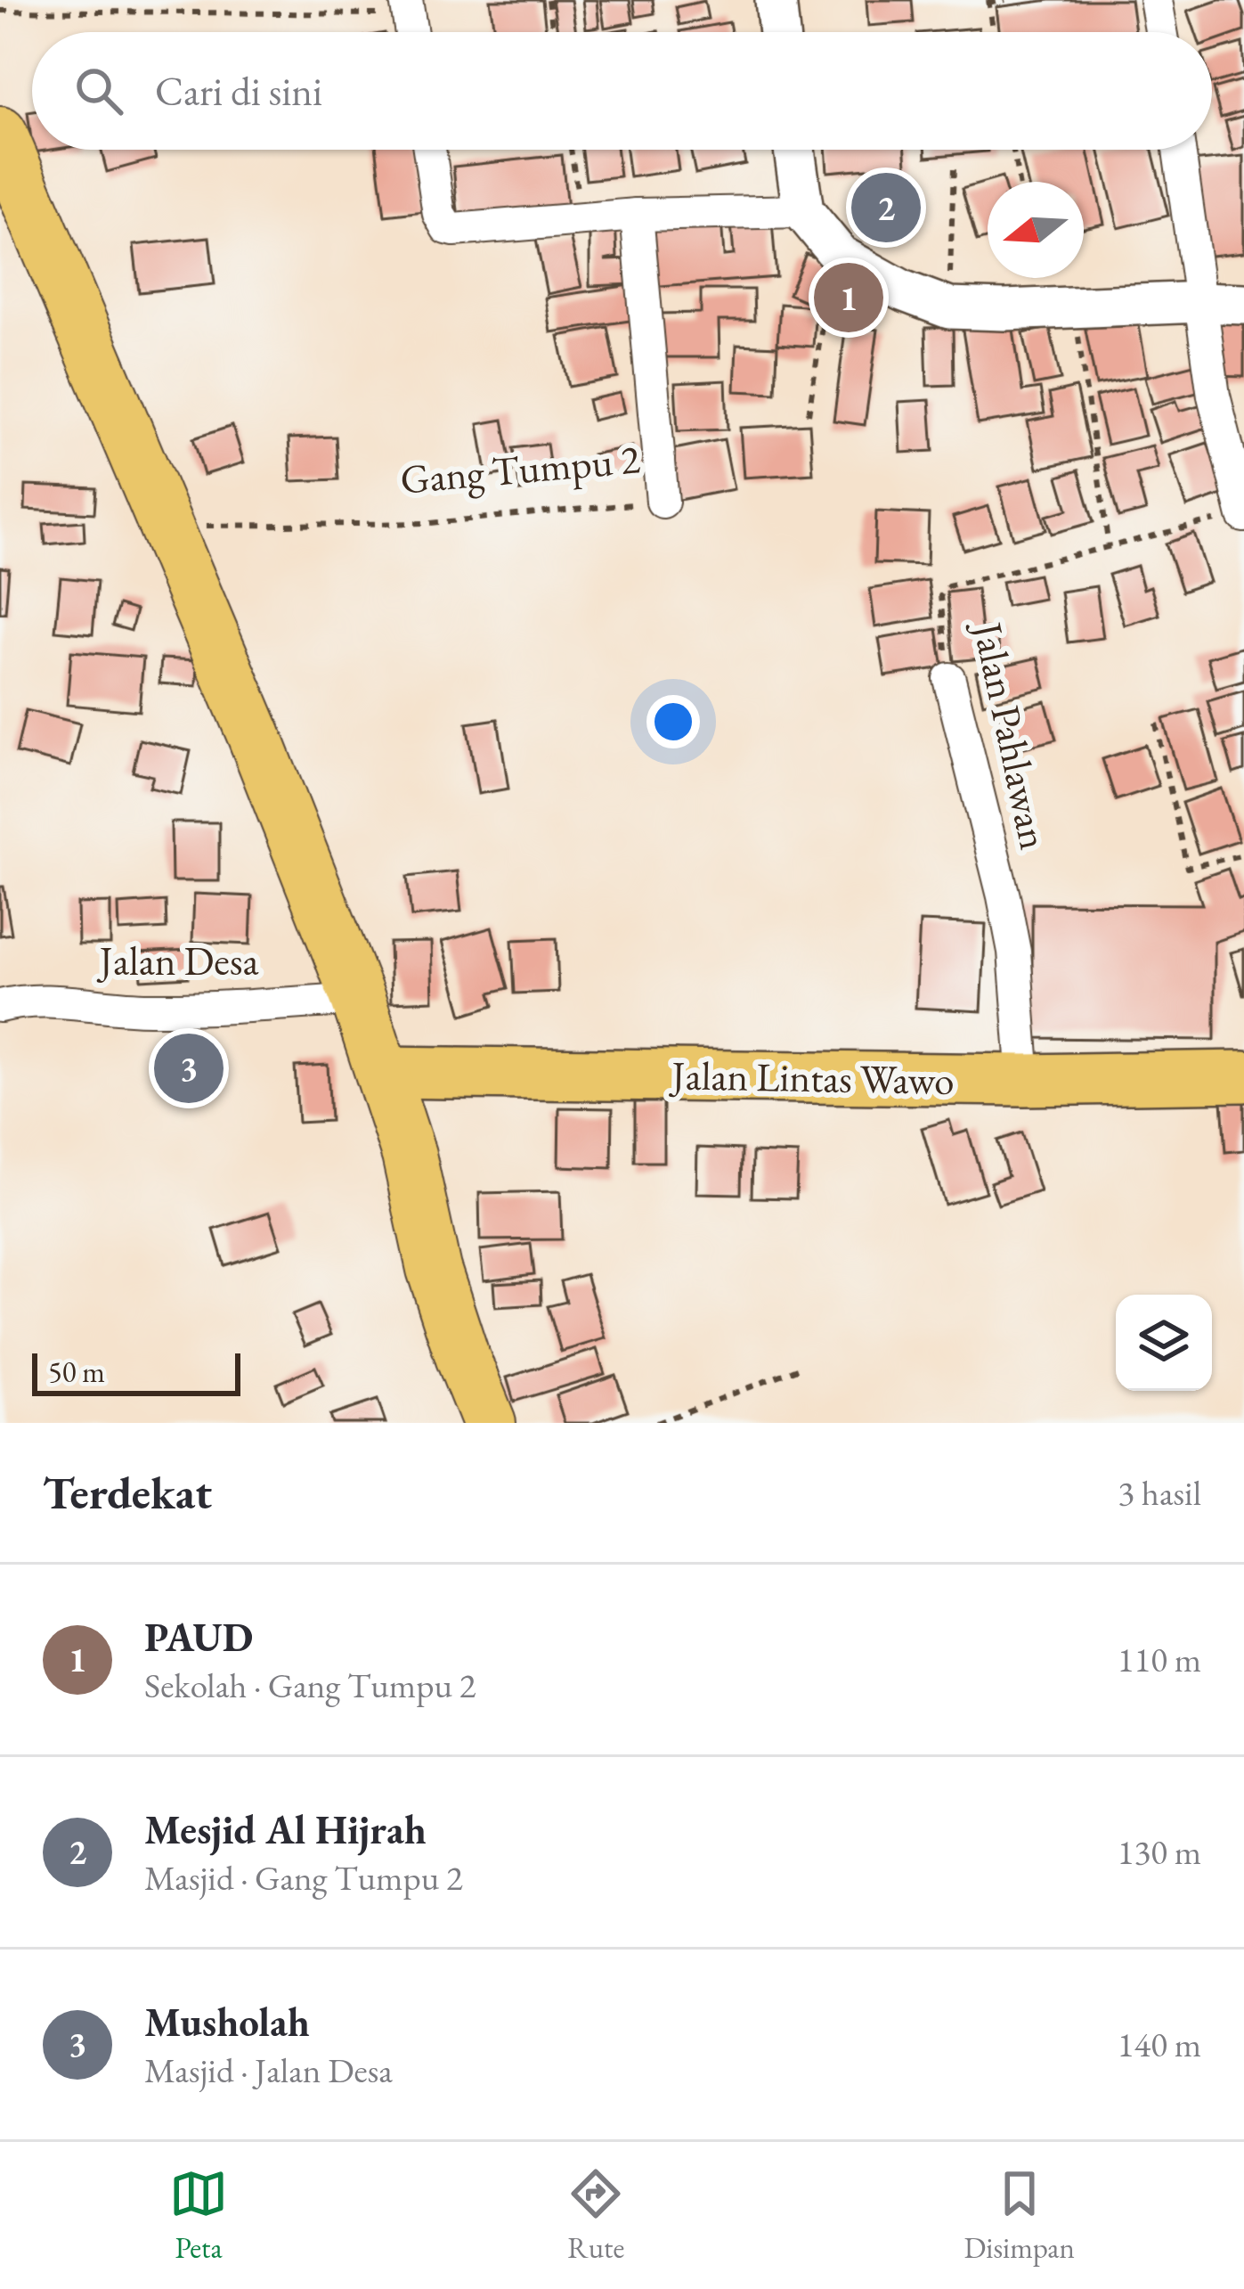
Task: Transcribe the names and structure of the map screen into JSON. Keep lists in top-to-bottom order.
{
  "streets": {
    "main road": ["Jalan Lintas Wawo"],
    "street": ["Gang Tumpu 2", "Jalan Pahlawan", "Jalan Desa"]
  },
  "crossings": [
    ["Jalan Pahlawan", "Jalan Lintas Wawo"]
  ],
  "scale_bar": "50 m",
  "north": "left",
  "page": {
    "search": "Cari di sini",
    "pins": ["2", "1", "3"],
    "scale": "50 m",
    "heading": ["Terdekat", "3 hasil"],
    "list": [
      {
        "mark": "1",
        "name": "PAUD",
        "note": "Sekolah · Gang Tumpu 2",
        "value": "110 m"
      },
      {
        "mark": "2",
        "name": "Mesjid Al Hijrah",
        "note": "Masjid · Gang Tumpu 2",
        "value": "130 m"
      },
      {
        "mark": "3",
        "name": "Musholah",
        "note": "Masjid · Jalan Desa",
        "value": "140 m"
      }
    ],
    "nav": ["Peta", "Rute", "Disimpan"]
  }
}
